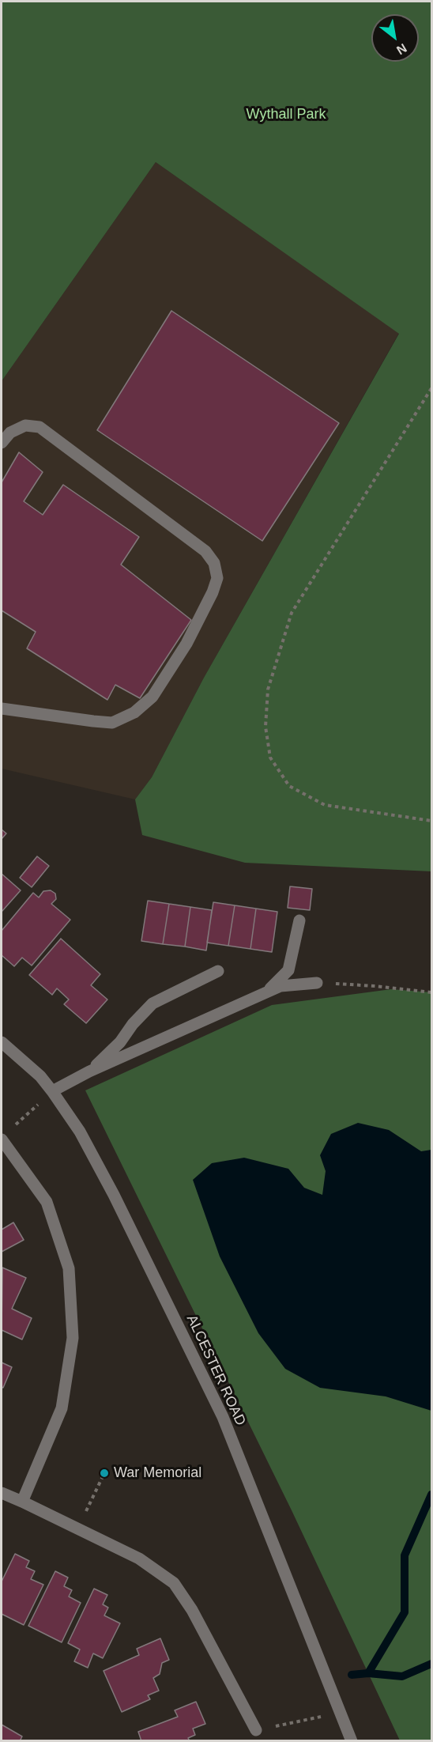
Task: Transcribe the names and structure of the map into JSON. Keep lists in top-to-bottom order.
{
  "streets": {
    "street": ["ALCESTER ROAD"]
  },
  "parks": ["Wythall Park"],
  "places": ["War Memorial"],
  "north": "bottom right"
}
